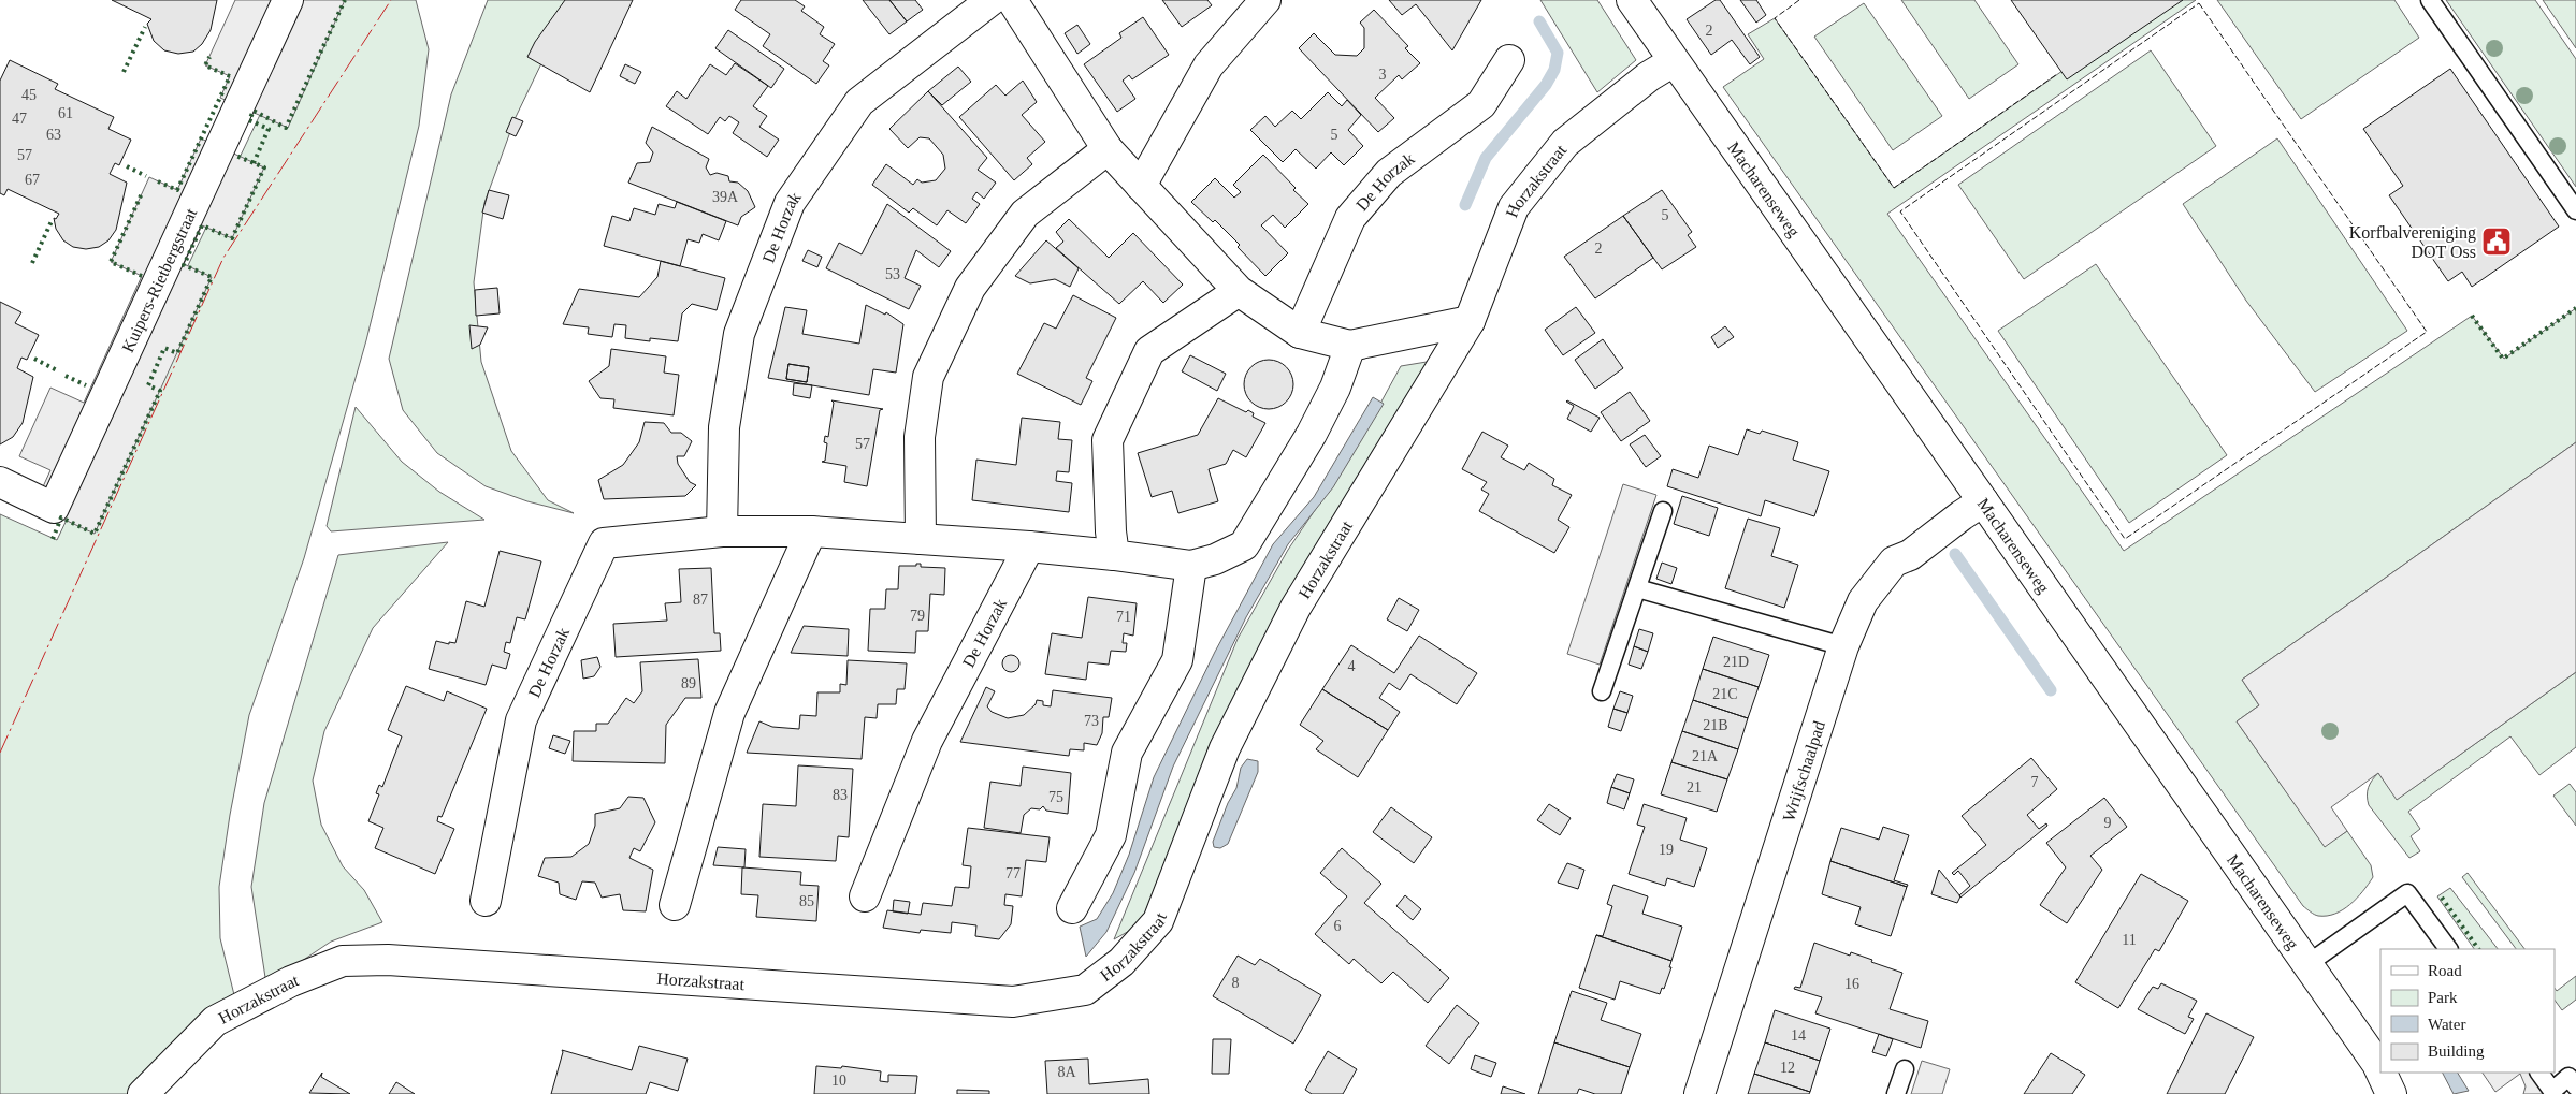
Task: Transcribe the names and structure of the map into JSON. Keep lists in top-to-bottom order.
{
  "streets": {
    "street": [
      "Horzakstraat",
      "De Horzak",
      "Macharenseweg",
      "Kuipers-Rietbergstraat",
      "Wrijfschaalpad"
    ]
  },
  "crossings": [
    ["Horzakstraat", "De Horzak"],
    ["Horzakstraat", "Macharenseweg"],
    ["Macharenseweg", "Wrijfschaalpad"]
  ],
  "places": {
    "public building": ["Korfbalvereniging DOT Oss"]
  },
  "house_numbers": [
    "2",
    "3",
    "45",
    "61",
    "47",
    "63",
    "5",
    "57",
    "67",
    "39A",
    "5",
    "2",
    "53",
    "57",
    "87",
    "79",
    "71",
    "21D",
    "4",
    "89",
    "21C",
    "73",
    "21B",
    "21A",
    "7",
    "21",
    "83",
    "75",
    "9",
    "19",
    "77",
    "85",
    "6",
    "11",
    "8",
    "16",
    "14",
    "12",
    "8A",
    "10"
  ],
  "legend": [
    "Road",
    "Park",
    "Water",
    "Building"
  ]
}
